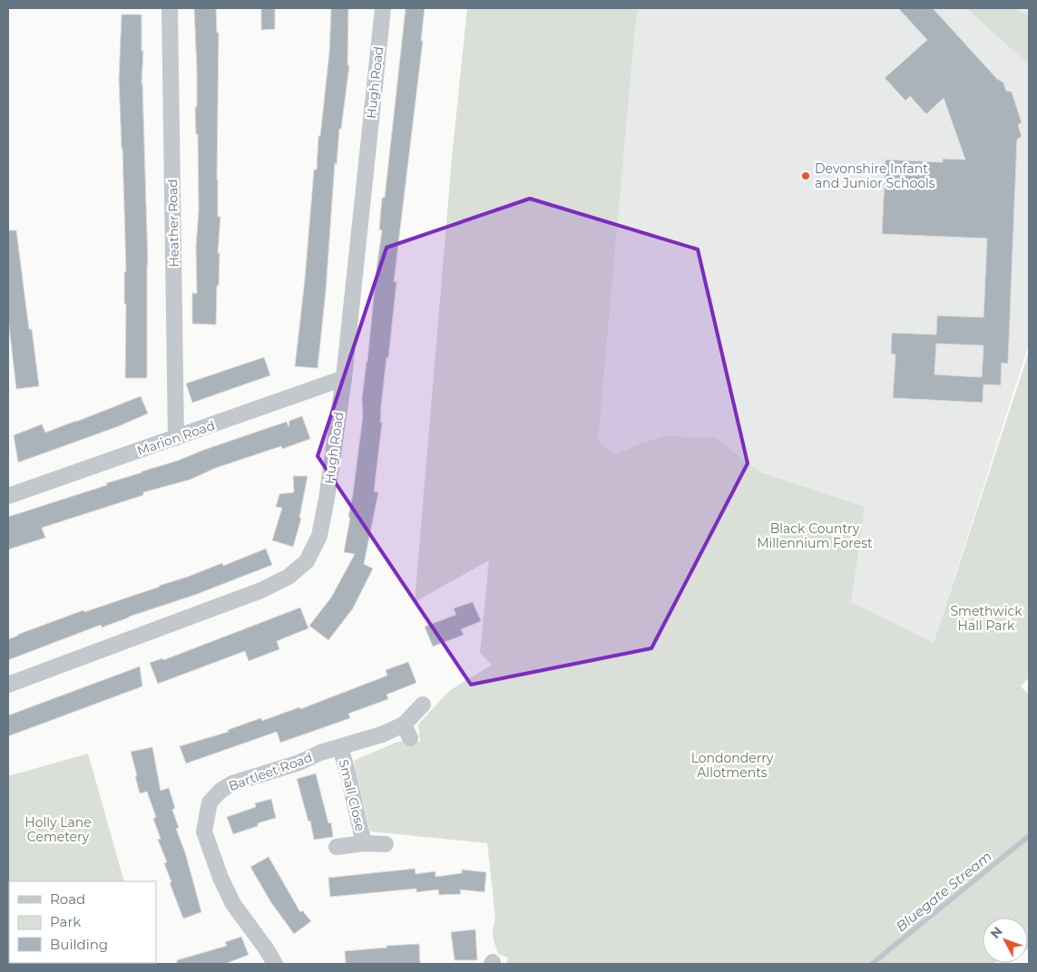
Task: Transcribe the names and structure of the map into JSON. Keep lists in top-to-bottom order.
{
  "streets": {
    "street": [
      "Hugh Road",
      "Heather Road",
      "Marion Road",
      "Bartleet Road",
      "Small Close"
    ]
  },
  "crossings": [
    ["Hugh Road", "Marion Road"],
    ["Heather Road", "Marion Road"],
    ["Bartleet Road", "Small Close"]
  ],
  "water": ["Bluegate Stream"],
  "parks": [
    "Black Country Millennium Forest",
    "Smethwick Hall Park",
    "Londonderry Allotments",
    "Holly Lane Cemetery"
  ],
  "places": ["Devonshire Infant and Junior Schools"],
  "legend": ["Road", "Park", "Building"],
  "north": "top left"
}
